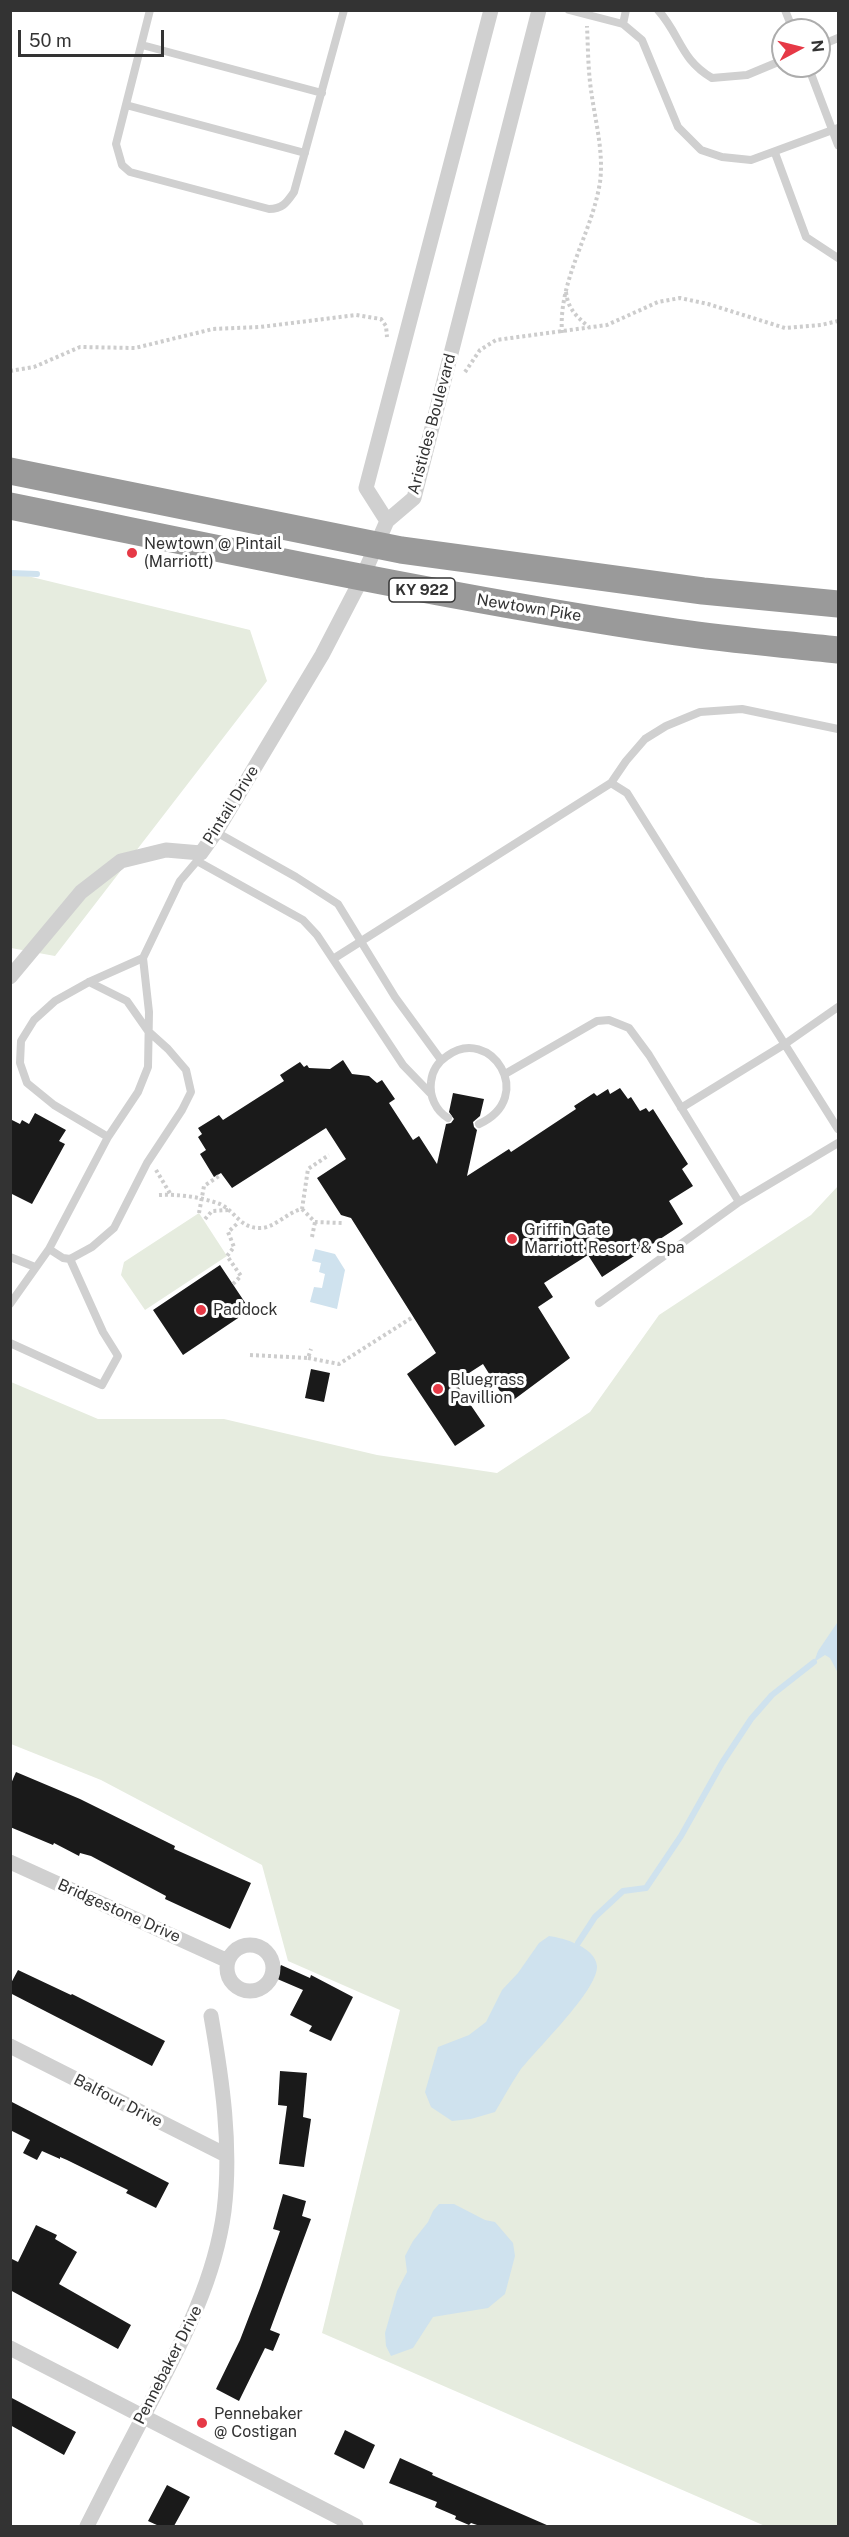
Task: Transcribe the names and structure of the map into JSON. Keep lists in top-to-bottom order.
{
  "streets": {
    "highway": ["KY 922", "Newtown Pike"],
    "street": [
      "Aristides Boulevard",
      "Pintail Drive",
      "Bridgestone Drive",
      "Balfour Drive",
      "Pennebaker Drive"
    ]
  },
  "crossings": [
    ["Aristides Boulevard", "Pintail Drive"],
    ["KY 922", "Pintail Drive"],
    ["Newtown Pike", "Pintail Drive"],
    ["Balfour Drive", "Pennebaker Drive"]
  ],
  "places": [
    "Newtown @ Pintail (Marriott)",
    "Griffin Gate Marriott Resort & Spa",
    "Paddock",
    "Bluegrass Pavillion",
    "Pennebaker @ Costigan"
  ],
  "scale_bar": "50 m",
  "north": "right"
}
